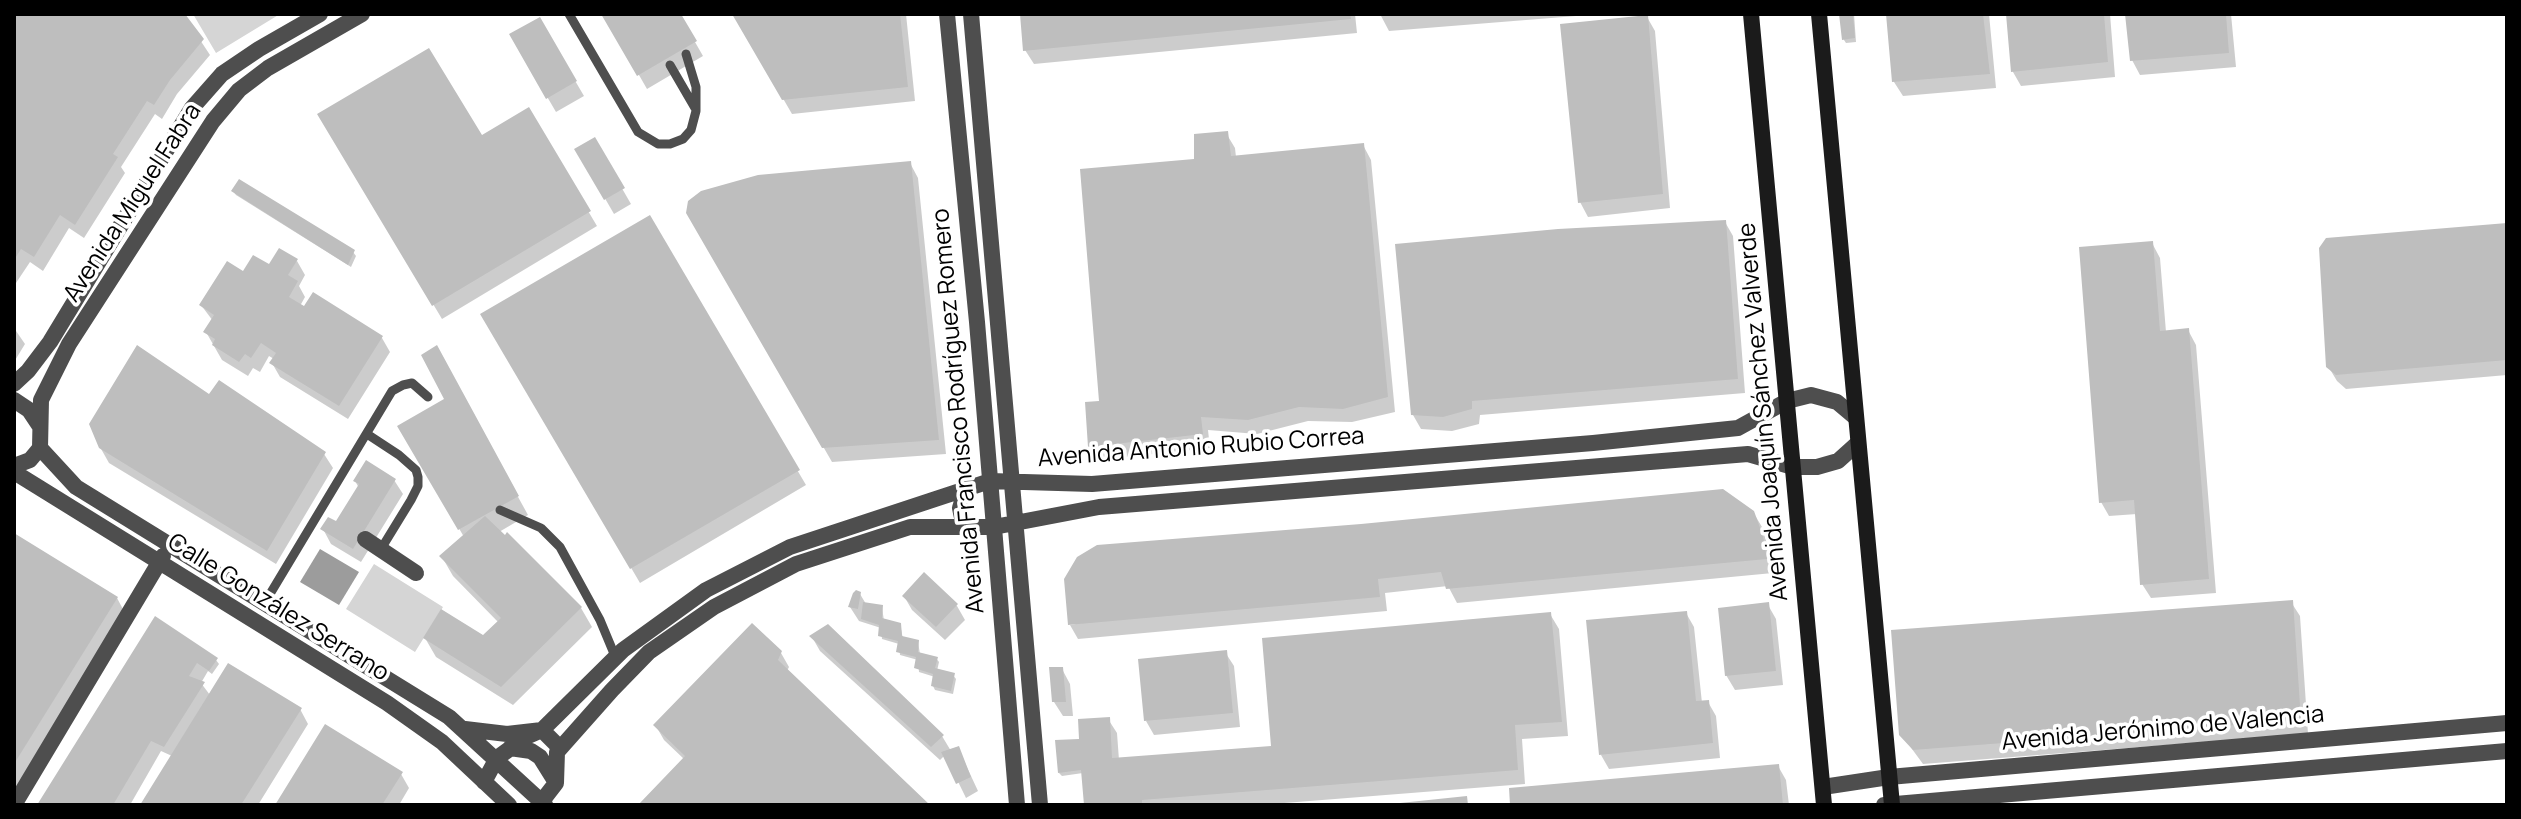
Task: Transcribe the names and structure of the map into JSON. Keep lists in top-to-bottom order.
{
  "streets": {
    "main road": ["Avenida Joaquín Sánchez Valverde"],
    "street": [
      "Avenida Miguel Fabra",
      "Avenida Francisco Rodríguez Romero",
      "Avenida Antonio Rubio Correa",
      "Calle González Serrano",
      "Avenida Jerónimo de Valencia"
    ]
  },
  "crossings": [
    ["Avenida Miguel Fabra", "Calle González Serrano"],
    ["Avenida Francisco Rodríguez Romero", "Avenida Antonio Rubio Correa"],
    ["Avenida Joaquín Sánchez Valverde", "Avenida Antonio Rubio Correa"],
    ["Avenida Joaquín Sánchez Valverde", "Avenida Jerónimo de Valencia"],
    ["Avenida Antonio Rubio Correa", "Calle González Serrano"]
  ]
}
